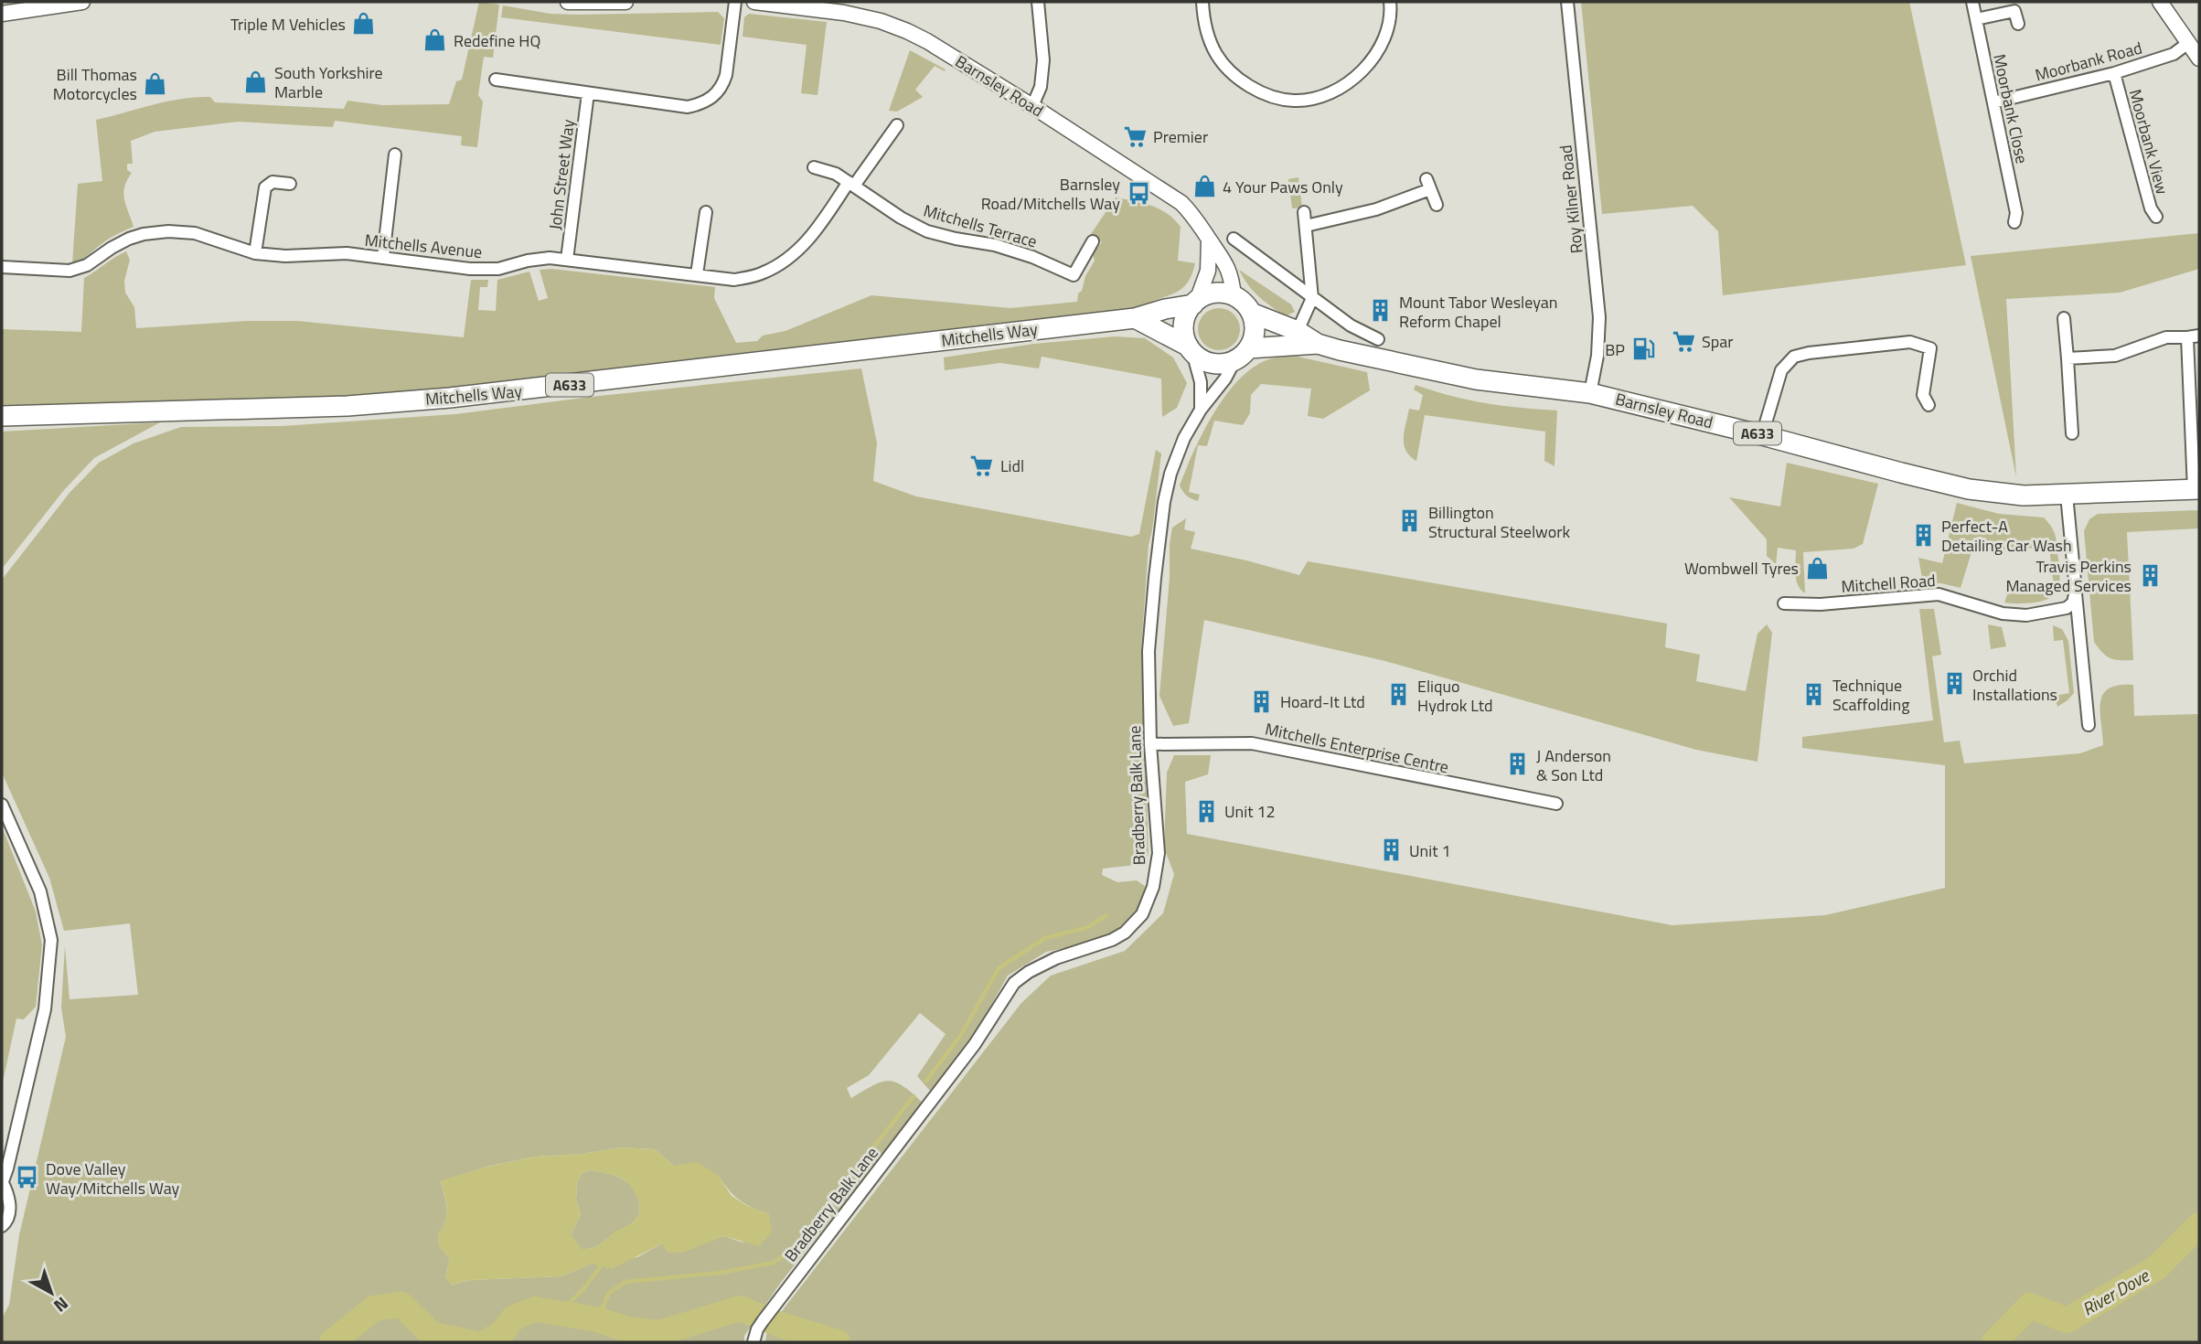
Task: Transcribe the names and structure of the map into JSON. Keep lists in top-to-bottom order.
{
  "streets": {
    "main road": ["Barnsley Road", "Mitchells Way", "A633"],
    "street": [
      "Moorbank Road",
      "Moorbank Close",
      "Moorbank View",
      "John Street Way",
      "Roy Kilner Road",
      "Mitchells Terrace",
      "Mitchells Avenue",
      "Mitchell Road",
      "Mitchells Enterprise Centre",
      "Bradberry Balk Lane"
    ]
  },
  "crossings": [
    ["Moorbank Road", "Moorbank Close"],
    ["Moorbank Road", "Moorbank View"],
    ["Barnsley Road", "Roy Kilner Road"],
    ["Barnsley Road", "Mitchells Way"],
    ["Barnsley Road", "Bradberry Balk Lane"],
    ["John Street Way", "Mitchells Avenue"],
    ["Mitchells Terrace", "Mitchells Avenue"],
    ["Mitchells Way", "Bradberry Balk Lane"],
    ["Mitchells Enterprise Centre", "Bradberry Balk Lane"]
  ],
  "water": ["River Dove"],
  "places": {
    "shop": [
      "Triple M Vehicles",
      "Redefine HQ",
      "South Yorkshire Marble",
      "Bill Thomas Motorcycles",
      "4 Your Paws Only",
      "Wombwell Tyres"
    ],
    "supermarket": ["Premier", "Spar", "Lidl"],
    "bus stop": ["Barnsley Road/Mitchells Way", "Dove Valley Way/Mitchells Way"],
    "building": [
      "Mount Tabor Wesleyan Reform Chapel",
      "Billington Structural Steelwork",
      "Perfect-A Detailing Car Wash",
      "Travis Perkins Managed Services",
      "Orchid Installations",
      "Technique Scaffolding",
      "Eliquo Hydrok Ltd",
      "Hoard-It Ltd",
      "J Anderson & Son Ltd",
      "Unit 12",
      "Unit 1"
    ],
    "fuel station": ["BP"]
  },
  "north": "bottom right"
}
